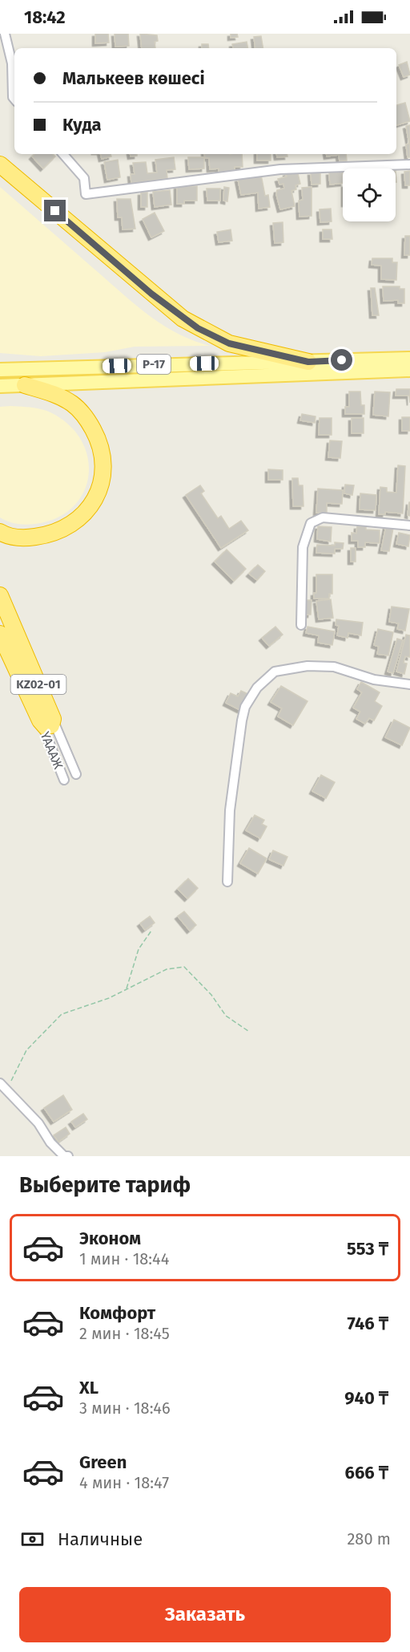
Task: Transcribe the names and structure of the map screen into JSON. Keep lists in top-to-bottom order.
{
  "streets": {
    "highway": ["KZ02-01"],
    "main road": ["P-17"],
    "street": ["ҮАААЖ"]
  },
  "crossings": [
    ["KZ02-01", "ҮАААЖ"]
  ],
  "page": {
    "status": "18:42",
    "banner": ["Малькеев көшесі", "Куда"],
    "heading": "Выберите тариф",
    "list": [
      {
        "name": "Эконом",
        "note": "1 мин · 18:44",
        "value": "553 ₸"
      },
      {
        "name": "Комфорт",
        "note": "2 мин · 18:45",
        "value": "746 ₸"
      },
      {
        "name": "XL",
        "note": "3 мин · 18:46",
        "value": "940 ₸"
      },
      {
        "name": "Green",
        "note": "4 мин · 18:47",
        "value": "666 ₸"
      }
    ],
    "pay": ["Наличные", "280 m"],
    "buttons": "Заказать"
  }
}
